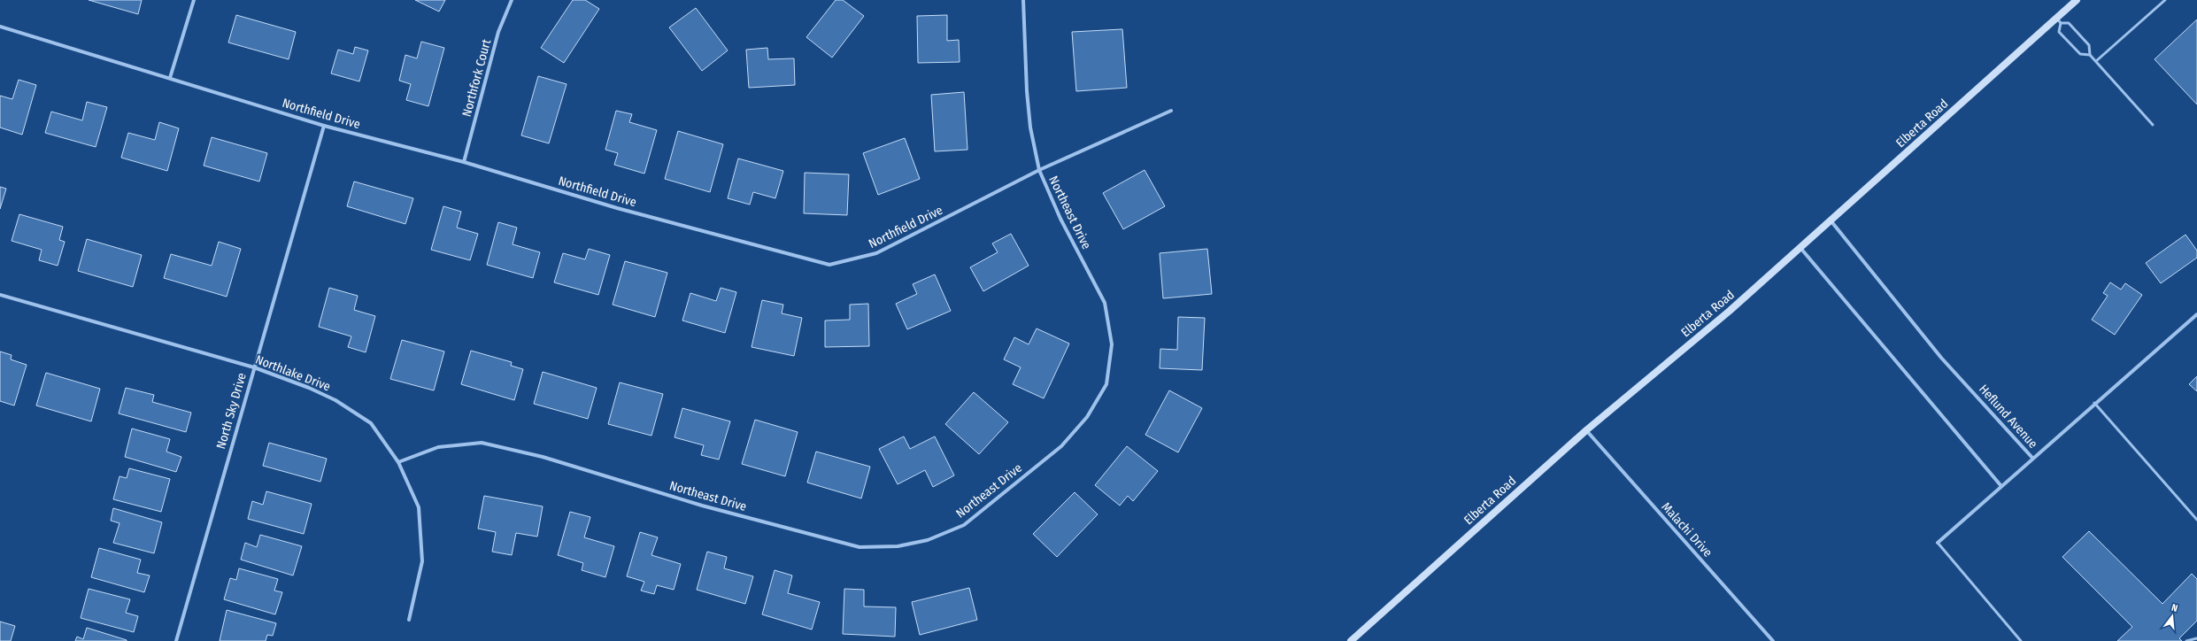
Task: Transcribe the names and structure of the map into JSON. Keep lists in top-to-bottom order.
{
  "streets": {
    "street": [
      "Northfork Court",
      "Northfield Drive",
      "Elberta Road",
      "Northeast Drive",
      "Northlake Drive",
      "North Sky Drive",
      "Heflund Avenue",
      "Malachi Drive"
    ]
  },
  "crossings": [
    ["Northfork Court", "Northfield Drive"],
    ["Northfield Drive", "Northeast Drive"],
    ["Northfield Drive", "North Sky Drive"],
    ["Elberta Road", "Heflund Avenue"],
    ["Elberta Road", "Malachi Drive"],
    ["Northeast Drive", "Northlake Drive"],
    ["Northlake Drive", "North Sky Drive"]
  ],
  "north": "top"
}
